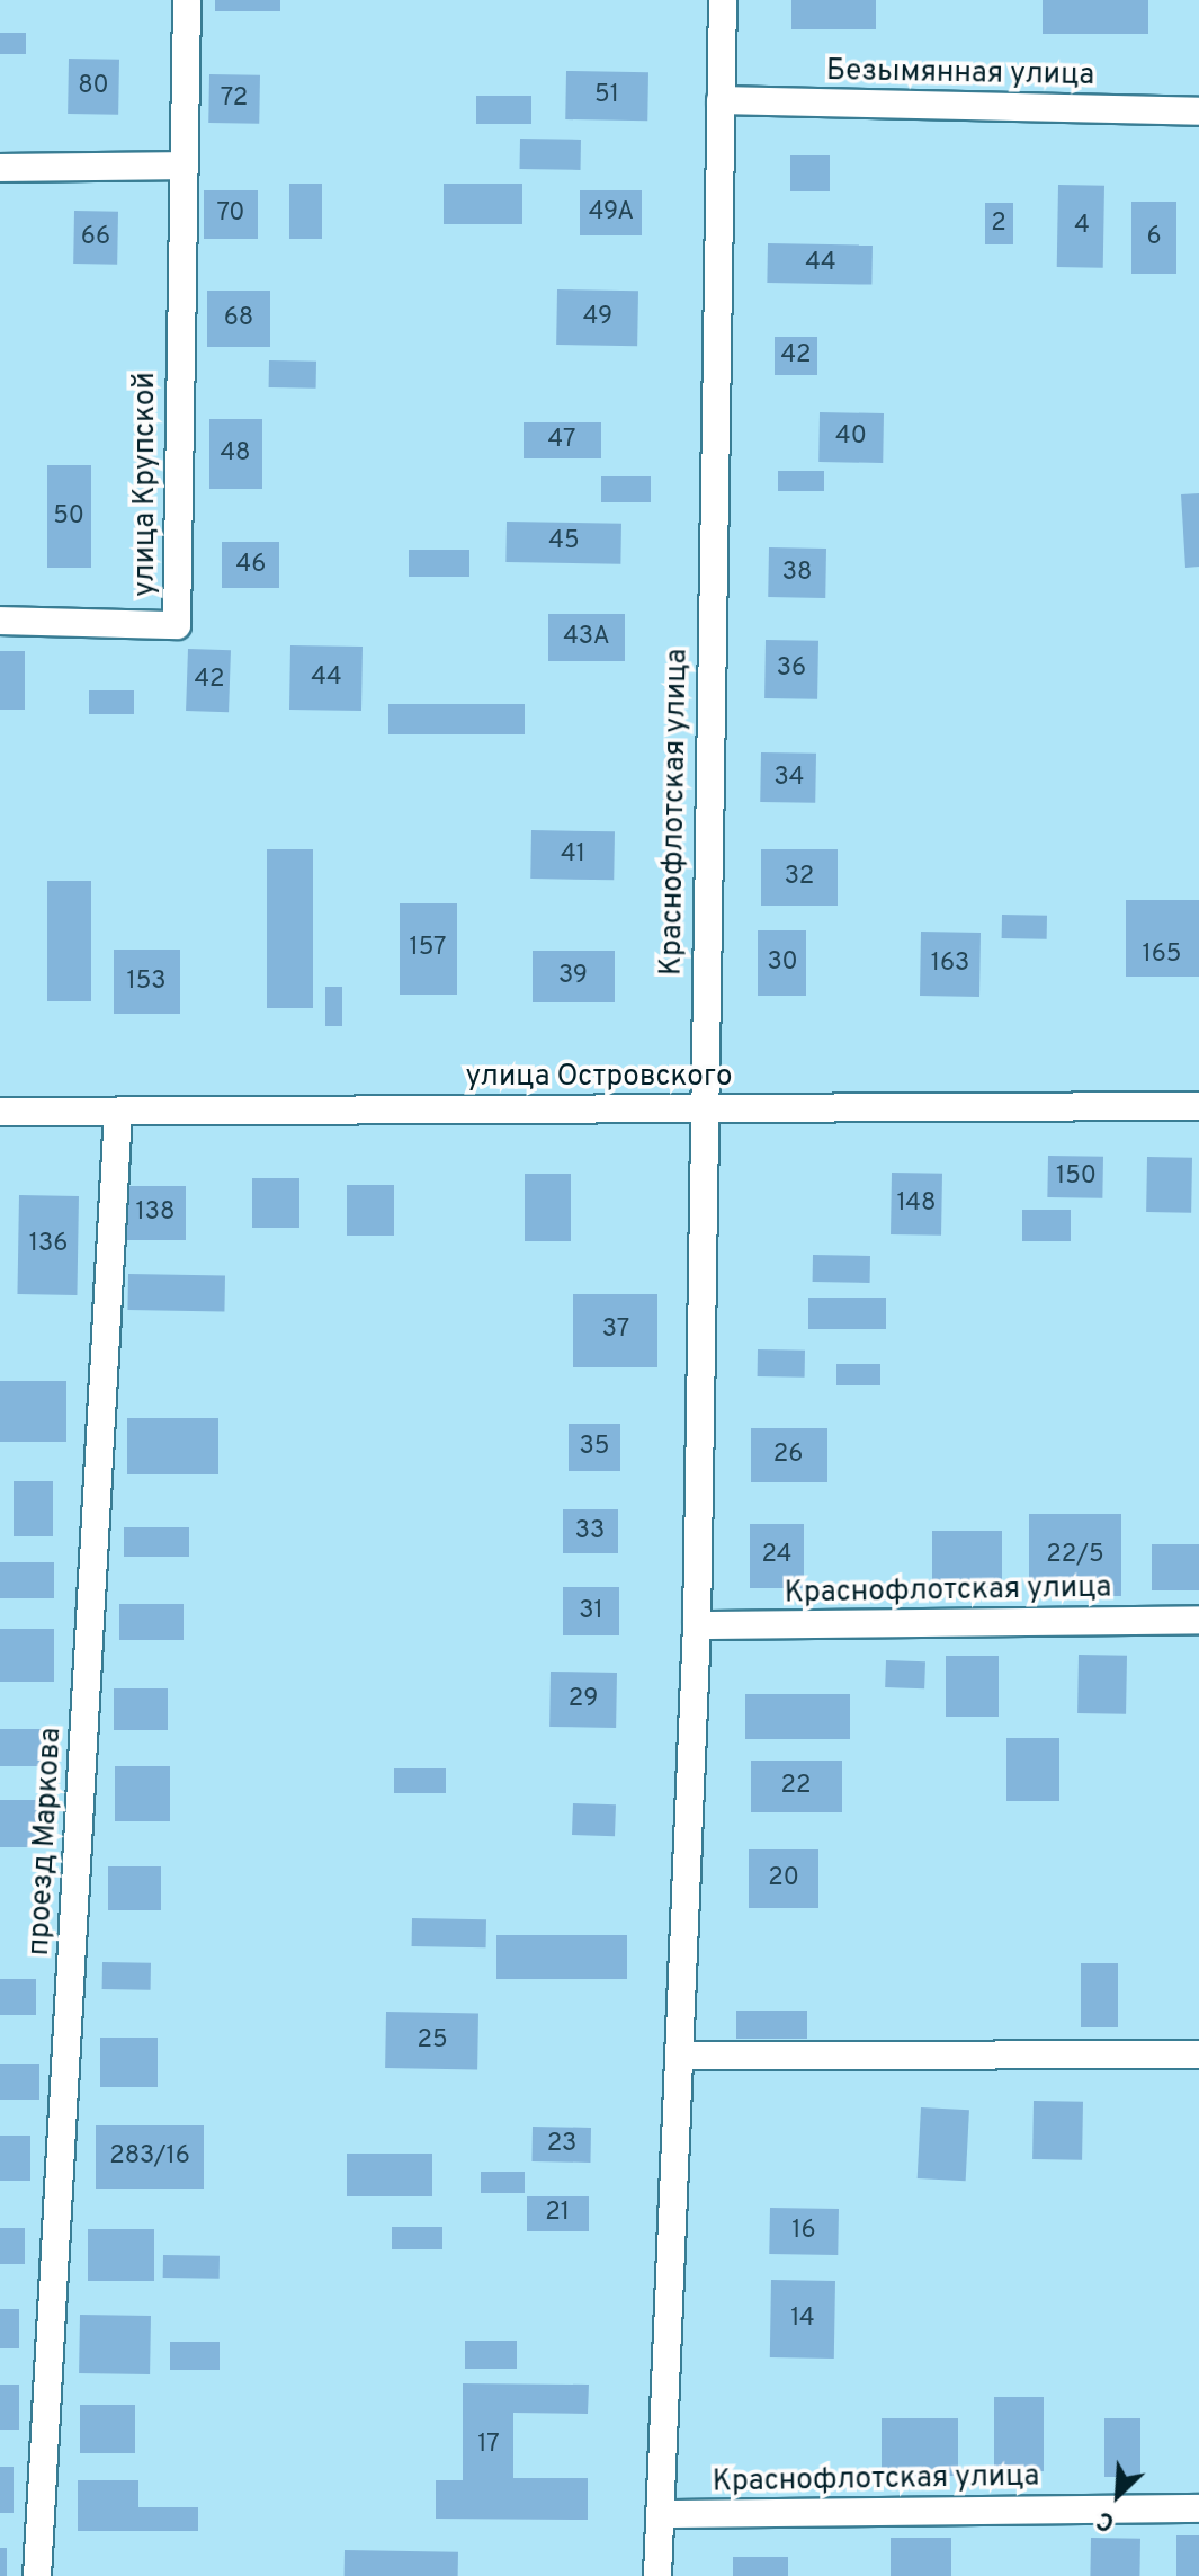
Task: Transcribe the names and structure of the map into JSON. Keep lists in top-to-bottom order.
{
  "streets": {
    "lane": [
      "Безымянная улица",
      "улица Крупской",
      "Краснофлотская улица",
      "улица Островского",
      "проезд Маркова"
    ]
  },
  "crossings": [
    ["Безымянная улица", "Краснофлотская улица"],
    ["Краснофлотская улица", "улица Островского"],
    ["улица Островского", "проезд Маркова"]
  ],
  "house_numbers": [
    "80",
    "51",
    "72",
    "49А",
    "70",
    "2",
    "4",
    "66",
    "6",
    "44",
    "49",
    "68",
    "42",
    "40",
    "47",
    "48",
    "50",
    "45",
    "46",
    "38",
    "43А",
    "36",
    "44",
    "42",
    "34",
    "41",
    "32",
    "157",
    "165",
    "30",
    "163",
    "39",
    "153",
    "150",
    "148",
    "138",
    "136",
    "37",
    "35",
    "26",
    "33",
    "24",
    "22/5",
    "31",
    "29",
    "22",
    "20",
    "25",
    "23",
    "283/16",
    "21",
    "16",
    "14",
    "17"
  ],
  "north": "bottom left"
}
